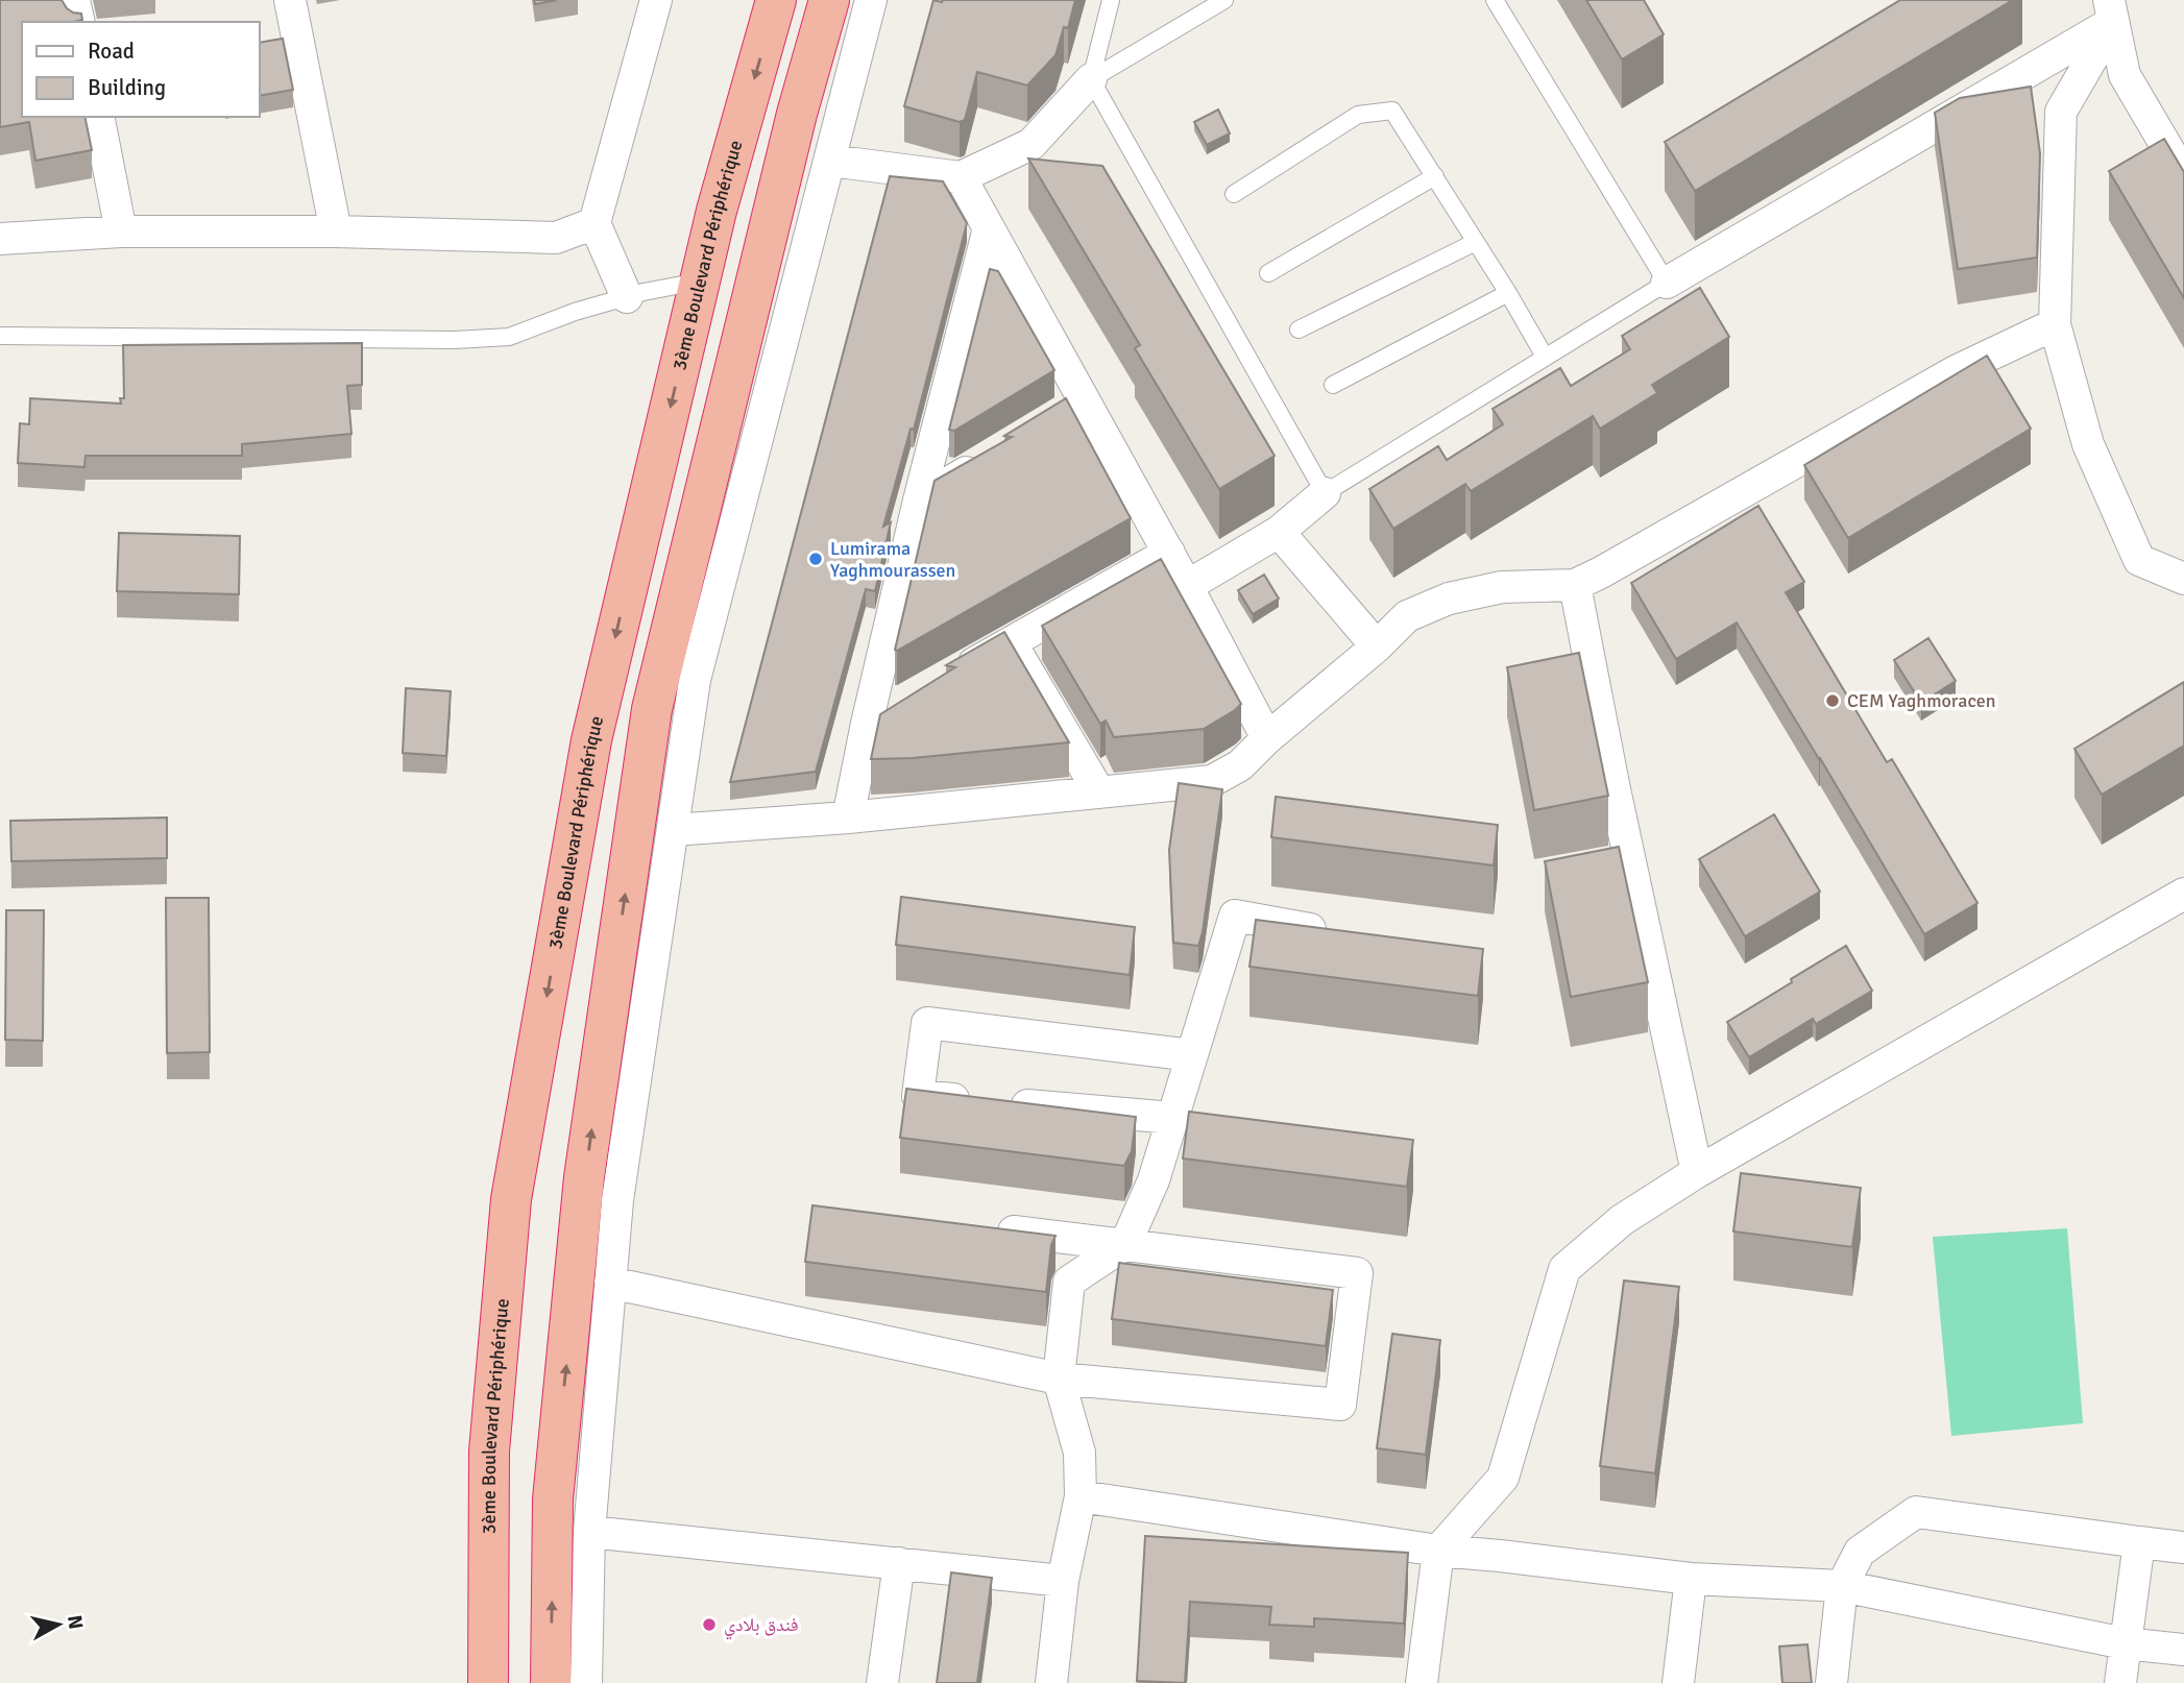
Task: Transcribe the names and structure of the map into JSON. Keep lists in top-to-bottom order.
{
  "streets": {
    "highway": ["3ème Boulevard Périphérique"]
  },
  "places": ["Lumirama Yaghmourassen", "CEM Yaghmoracen", "فندق بلادي"],
  "legend": ["Road", "Building"],
  "north": "right"
}
